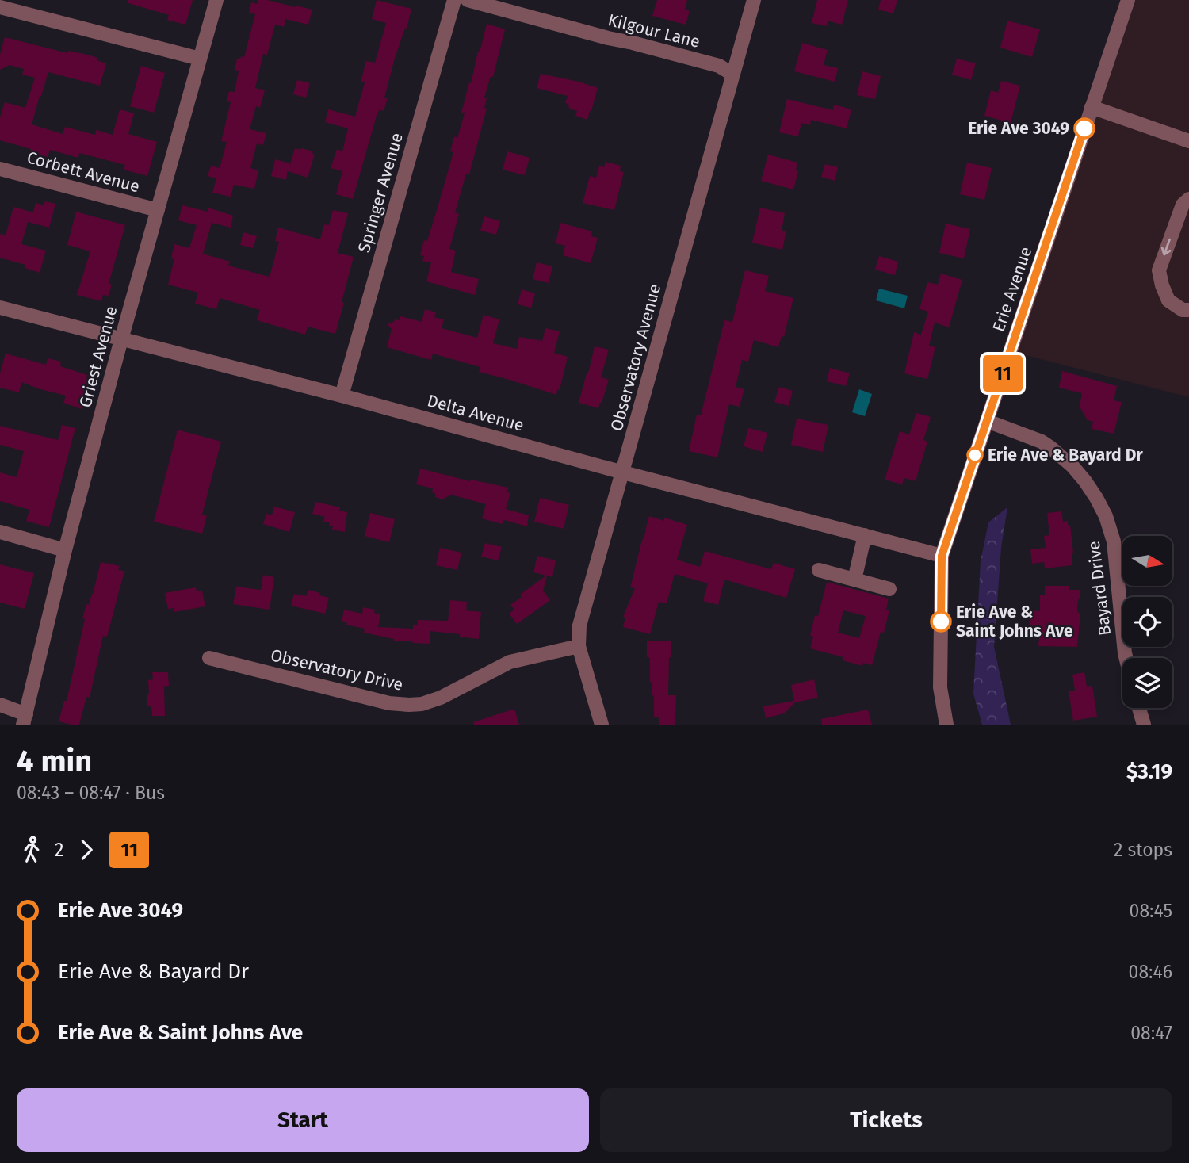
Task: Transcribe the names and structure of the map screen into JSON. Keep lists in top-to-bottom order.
{
  "streets": {
    "street": [
      "Kilgour Lane",
      "Corbett Avenue",
      "Springer Avenue",
      "Erie Avenue",
      "Griest Avenue",
      "Observatory Avenue",
      "Delta Avenue",
      "Bayard Drive",
      "Observatory Drive"
    ]
  },
  "crossings": [
    ["Kilgour Lane", "Observatory Avenue"],
    ["Corbett Avenue", "Griest Avenue"],
    ["Springer Avenue", "Delta Avenue"],
    ["Erie Avenue", "Delta Avenue"],
    ["Erie Avenue", "Bayard Drive"],
    ["Griest Avenue", "Delta Avenue"],
    ["Observatory Avenue", "Delta Avenue"],
    ["Observatory Avenue", "Observatory Drive"]
  ],
  "places": ["Erie Ave 3049", "Erie Ave & Bayard Dr", "Erie Ave & Saint Johns Ave"],
  "lines": ["bus line 11"],
  "north": "right",
  "page": {
    "on_map": "11",
    "heading": ["4 min", "08:43 – 08:47 · Bus", "$3.19"],
    "legs": ["2", "11", "2 stops"],
    "list": [
      {
        "name": "Erie Ave 3049",
        "value": "08:45"
      },
      {
        "name": "Erie Ave & Bayard Dr",
        "value": "08:46"
      },
      {
        "name": "Erie Ave & Saint Johns Ave",
        "value": "08:47"
      }
    ],
    "buttons": ["Start", "Tickets"]
  }
}
